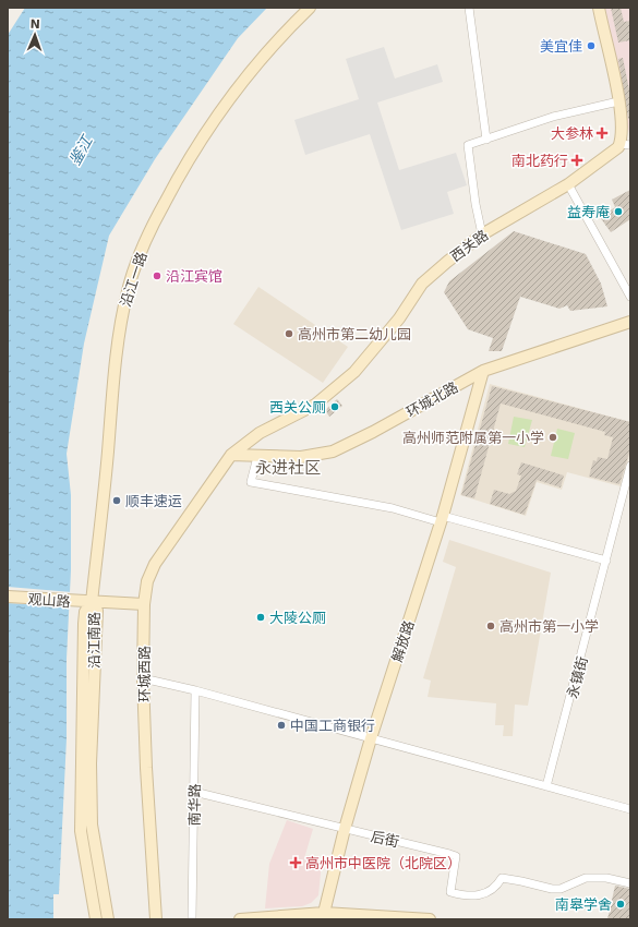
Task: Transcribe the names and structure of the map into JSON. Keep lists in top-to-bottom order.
{
  "streets": {
    "street": [
      "西关路",
      "沿江一路",
      "环城北路",
      "观山路",
      "沿江南路",
      "解放路",
      "环城西路",
      "永镇街",
      "南华路",
      "后街"
    ]
  },
  "crossings": [
    ["西关路", "环城北路"],
    ["西关路", "环城西路"],
    ["沿江一路", "观山路"],
    ["沿江一路", "沿江南路"],
    ["环城北路", "解放路"],
    ["环城北路", "环城西路"],
    ["观山路", "沿江南路"],
    ["观山路", "环城西路"],
    ["解放路", "后街"],
    ["南华路", "后街"]
  ],
  "districts": ["永进社区"],
  "water": ["鉴江"],
  "places": {
    "other": [
      "美宜佳",
      "益寿庵",
      "沿江宾馆",
      "高州市第二幼儿园",
      "西关公厕",
      "高州师范附属第一小学",
      "顺丰速运",
      "大陵公厕",
      "高州市第一小学",
      "中国工商银行",
      "南皋学舍"
    ],
    "health": ["大参林", "南北药行", "高州市中医院（北院区）"]
  },
  "north": "top"
}
